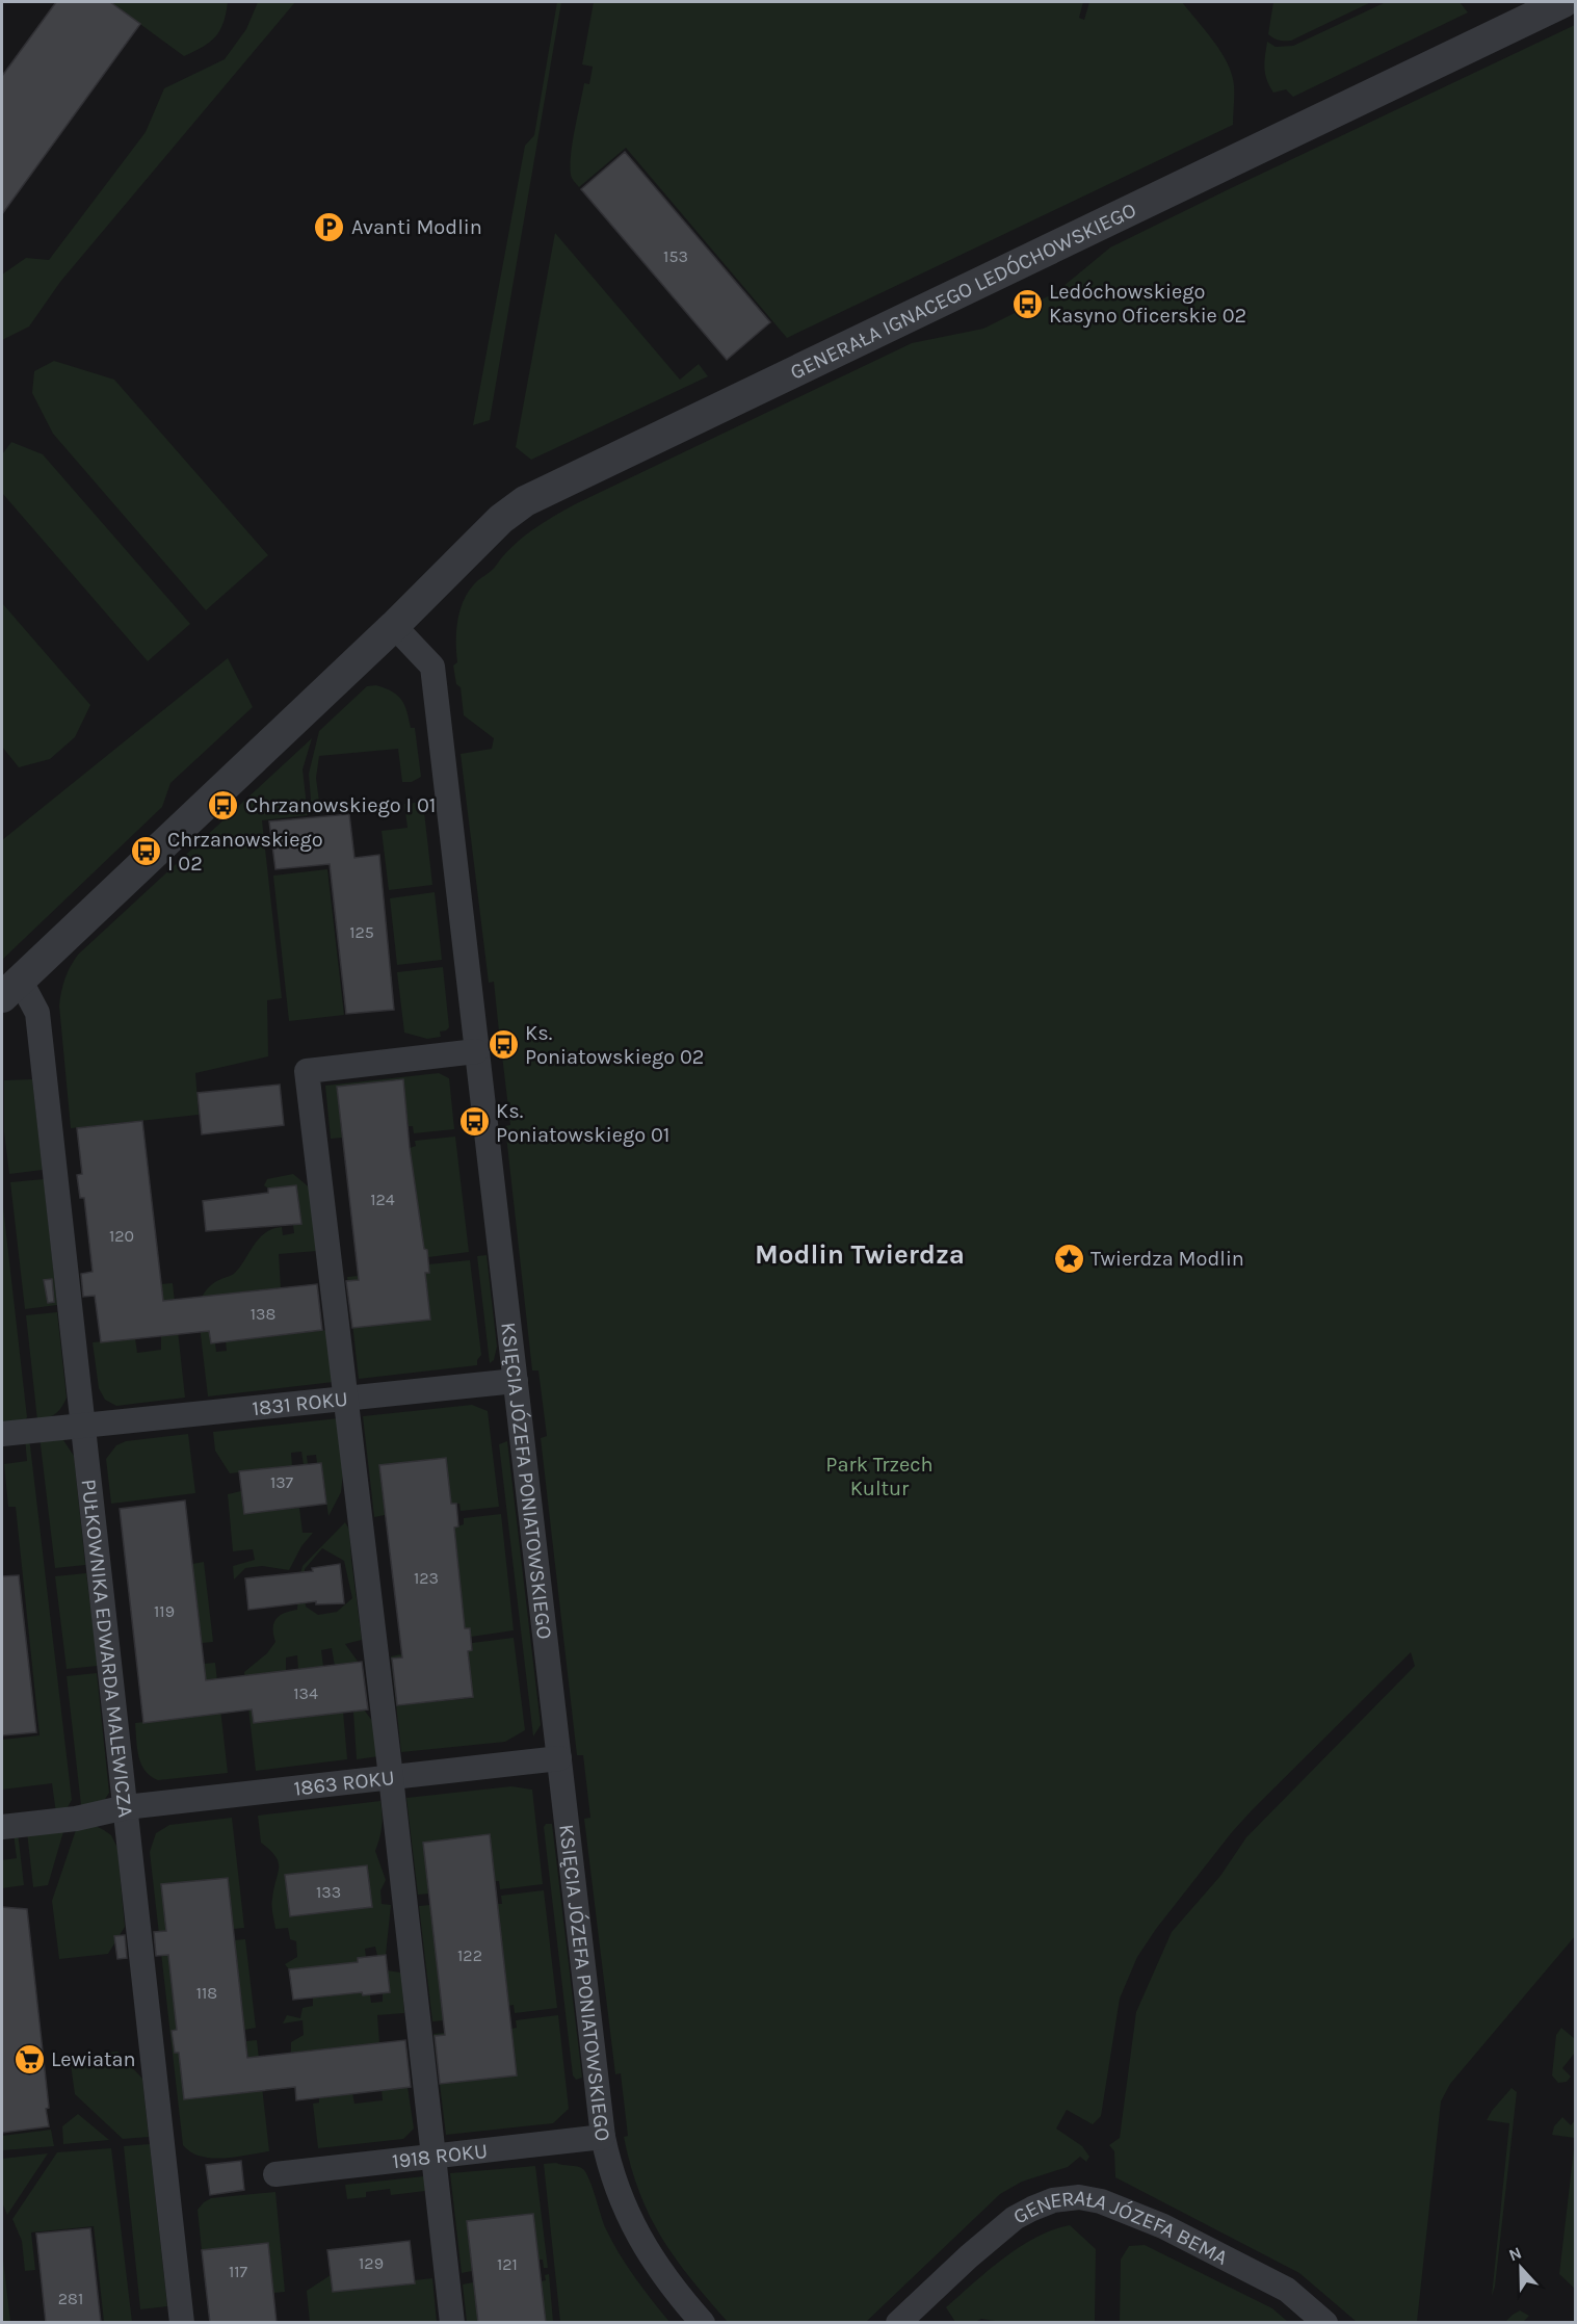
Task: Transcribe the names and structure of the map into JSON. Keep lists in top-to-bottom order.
{
  "streets": {
    "street": [
      "GENERAŁA IGNACEGO LEDÓCHOWSKIEGO",
      "1831 ROKU",
      "KSIĘCIA JÓZEFA PONIATOWSKIEGO",
      "PUŁKOWNIKA EDWARDA MALEWICZA",
      "1863 ROKU",
      "1918 ROKU",
      "GENERAŁA JÓZEFA BEMA"
    ]
  },
  "crossings": [
    ["GENERAŁA IGNACEGO LEDÓCHOWSKIEGO", "KSIĘCIA JÓZEFA PONIATOWSKIEGO"],
    ["GENERAŁA IGNACEGO LEDÓCHOWSKIEGO", "PUŁKOWNIKA EDWARDA MALEWICZA"],
    ["1831 ROKU", "KSIĘCIA JÓZEFA PONIATOWSKIEGO"],
    ["1831 ROKU", "PUŁKOWNIKA EDWARDA MALEWICZA"],
    ["KSIĘCIA JÓZEFA PONIATOWSKIEGO", "1863 ROKU"],
    ["KSIĘCIA JÓZEFA PONIATOWSKIEGO", "1918 ROKU"],
    ["PUŁKOWNIKA EDWARDA MALEWICZA", "1863 ROKU"]
  ],
  "districts": ["Modlin Twierdza"],
  "parks": ["Park Trzech Kultur"],
  "places": {
    "parking": ["Avanti Modlin"],
    "bus stop": [
      "Ledóchowskiego Kasyno Oficerskie 02",
      "Chrzanowskiego I 01",
      "Chrzanowskiego I 02",
      "Ks. Poniatowskiego 02",
      "Ks. Poniatowskiego 01"
    ],
    "place": ["Twierdza Modlin"],
    "supermarket": ["Lewiatan"]
  },
  "house_numbers": [
    "153",
    "125",
    "124",
    "120",
    "138",
    "137",
    "123",
    "119",
    "134",
    "133",
    "122",
    "118",
    "129",
    "121",
    "117",
    "281"
  ],
  "north": "top"
}
